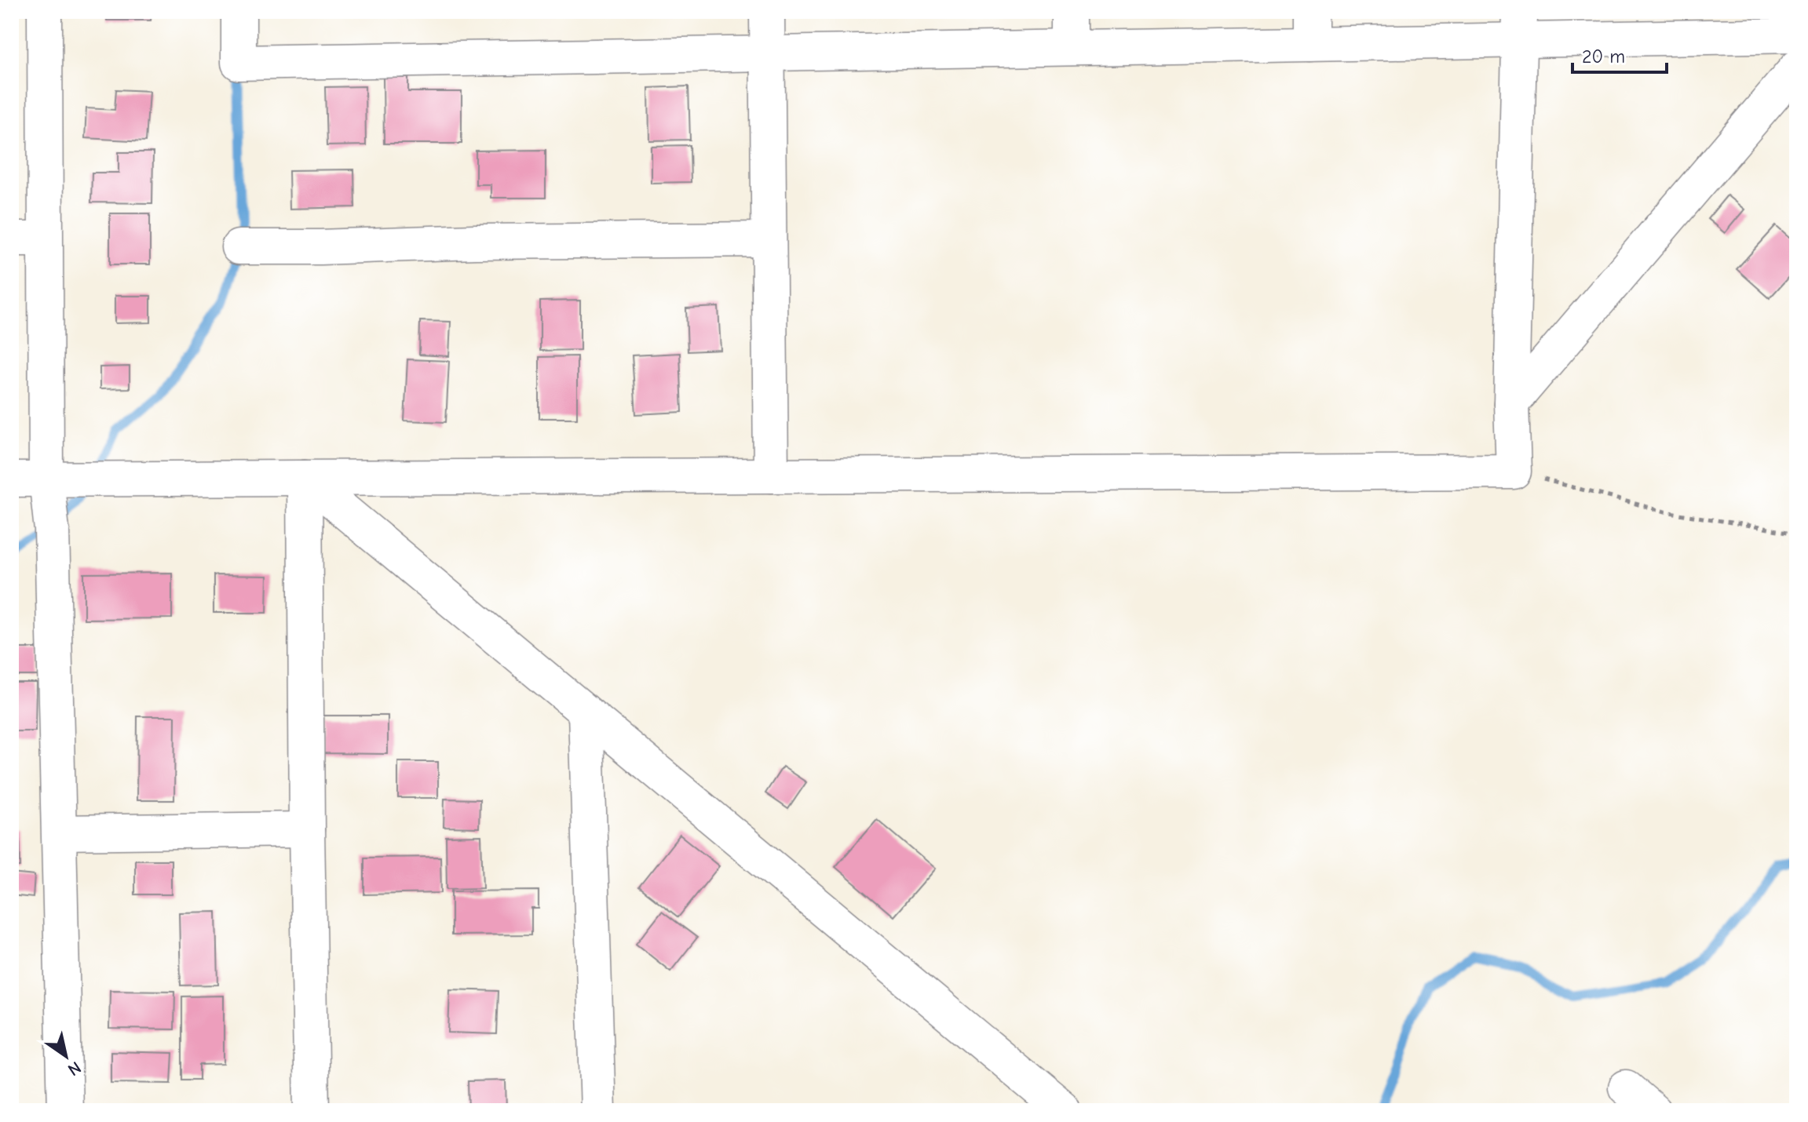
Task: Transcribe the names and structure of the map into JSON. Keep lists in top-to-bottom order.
{
  "scale_bar": "20 m",
  "north": "bottom right"
}
